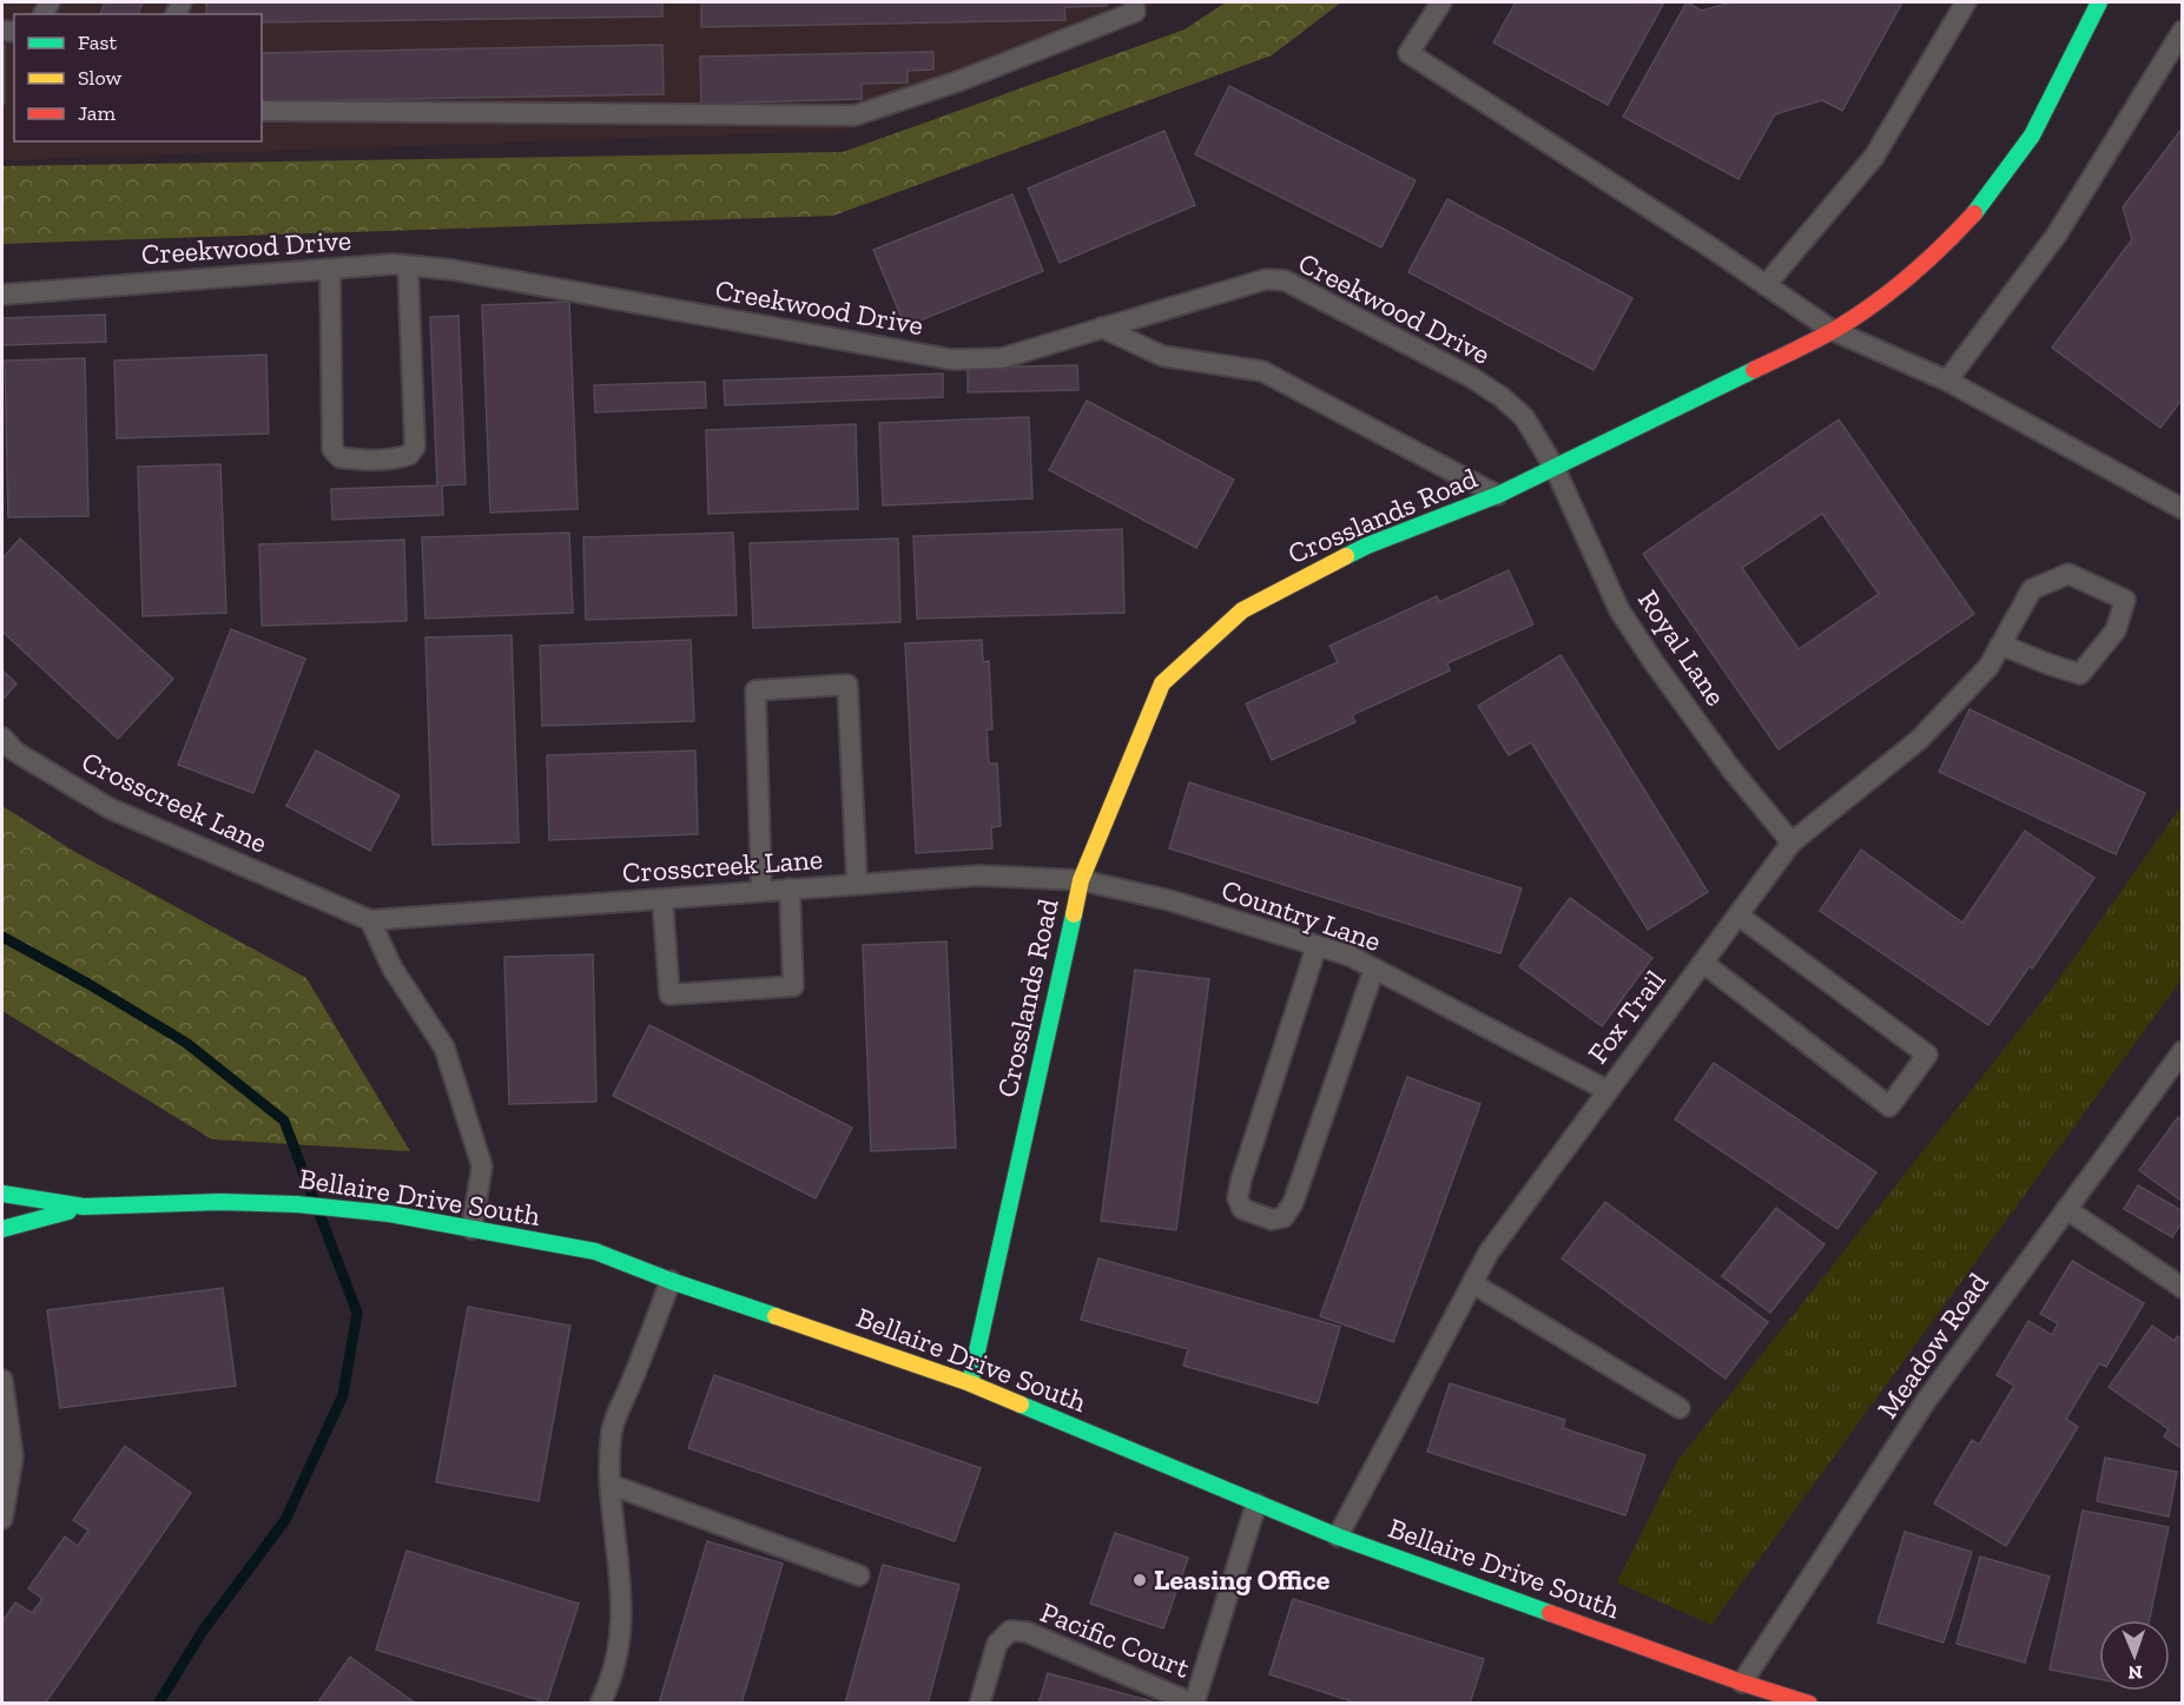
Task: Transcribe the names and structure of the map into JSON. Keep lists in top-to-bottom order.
{
  "streets": {
    "street": ["Crosslands Road", "Bellaire Drive South"],
    "lane": [
      "Creekwood Drive",
      "Royal Lane",
      "Crosscreek Lane",
      "Country Lane",
      "Fox Trail",
      "Meadow Road",
      "Pacific Court"
    ]
  },
  "crossings": [
    ["Creekwood Drive", "Crosslands Road"],
    ["Creekwood Drive", "Royal Lane"],
    ["Crosslands Road", "Royal Lane"],
    ["Crosslands Road", "Crosscreek Lane"],
    ["Crosslands Road", "Country Lane"],
    ["Crosslands Road", "Bellaire Drive South"],
    ["Royal Lane", "Fox Trail"],
    ["Crosscreek Lane", "Country Lane"],
    ["Country Lane", "Fox Trail"],
    ["Fox Trail", "Bellaire Drive South"],
    ["Bellaire Drive South", "Meadow Road"]
  ],
  "places": ["Leasing Office"],
  "legend": ["Fast", "Slow", "Jam"],
  "north": "bottom"
}
